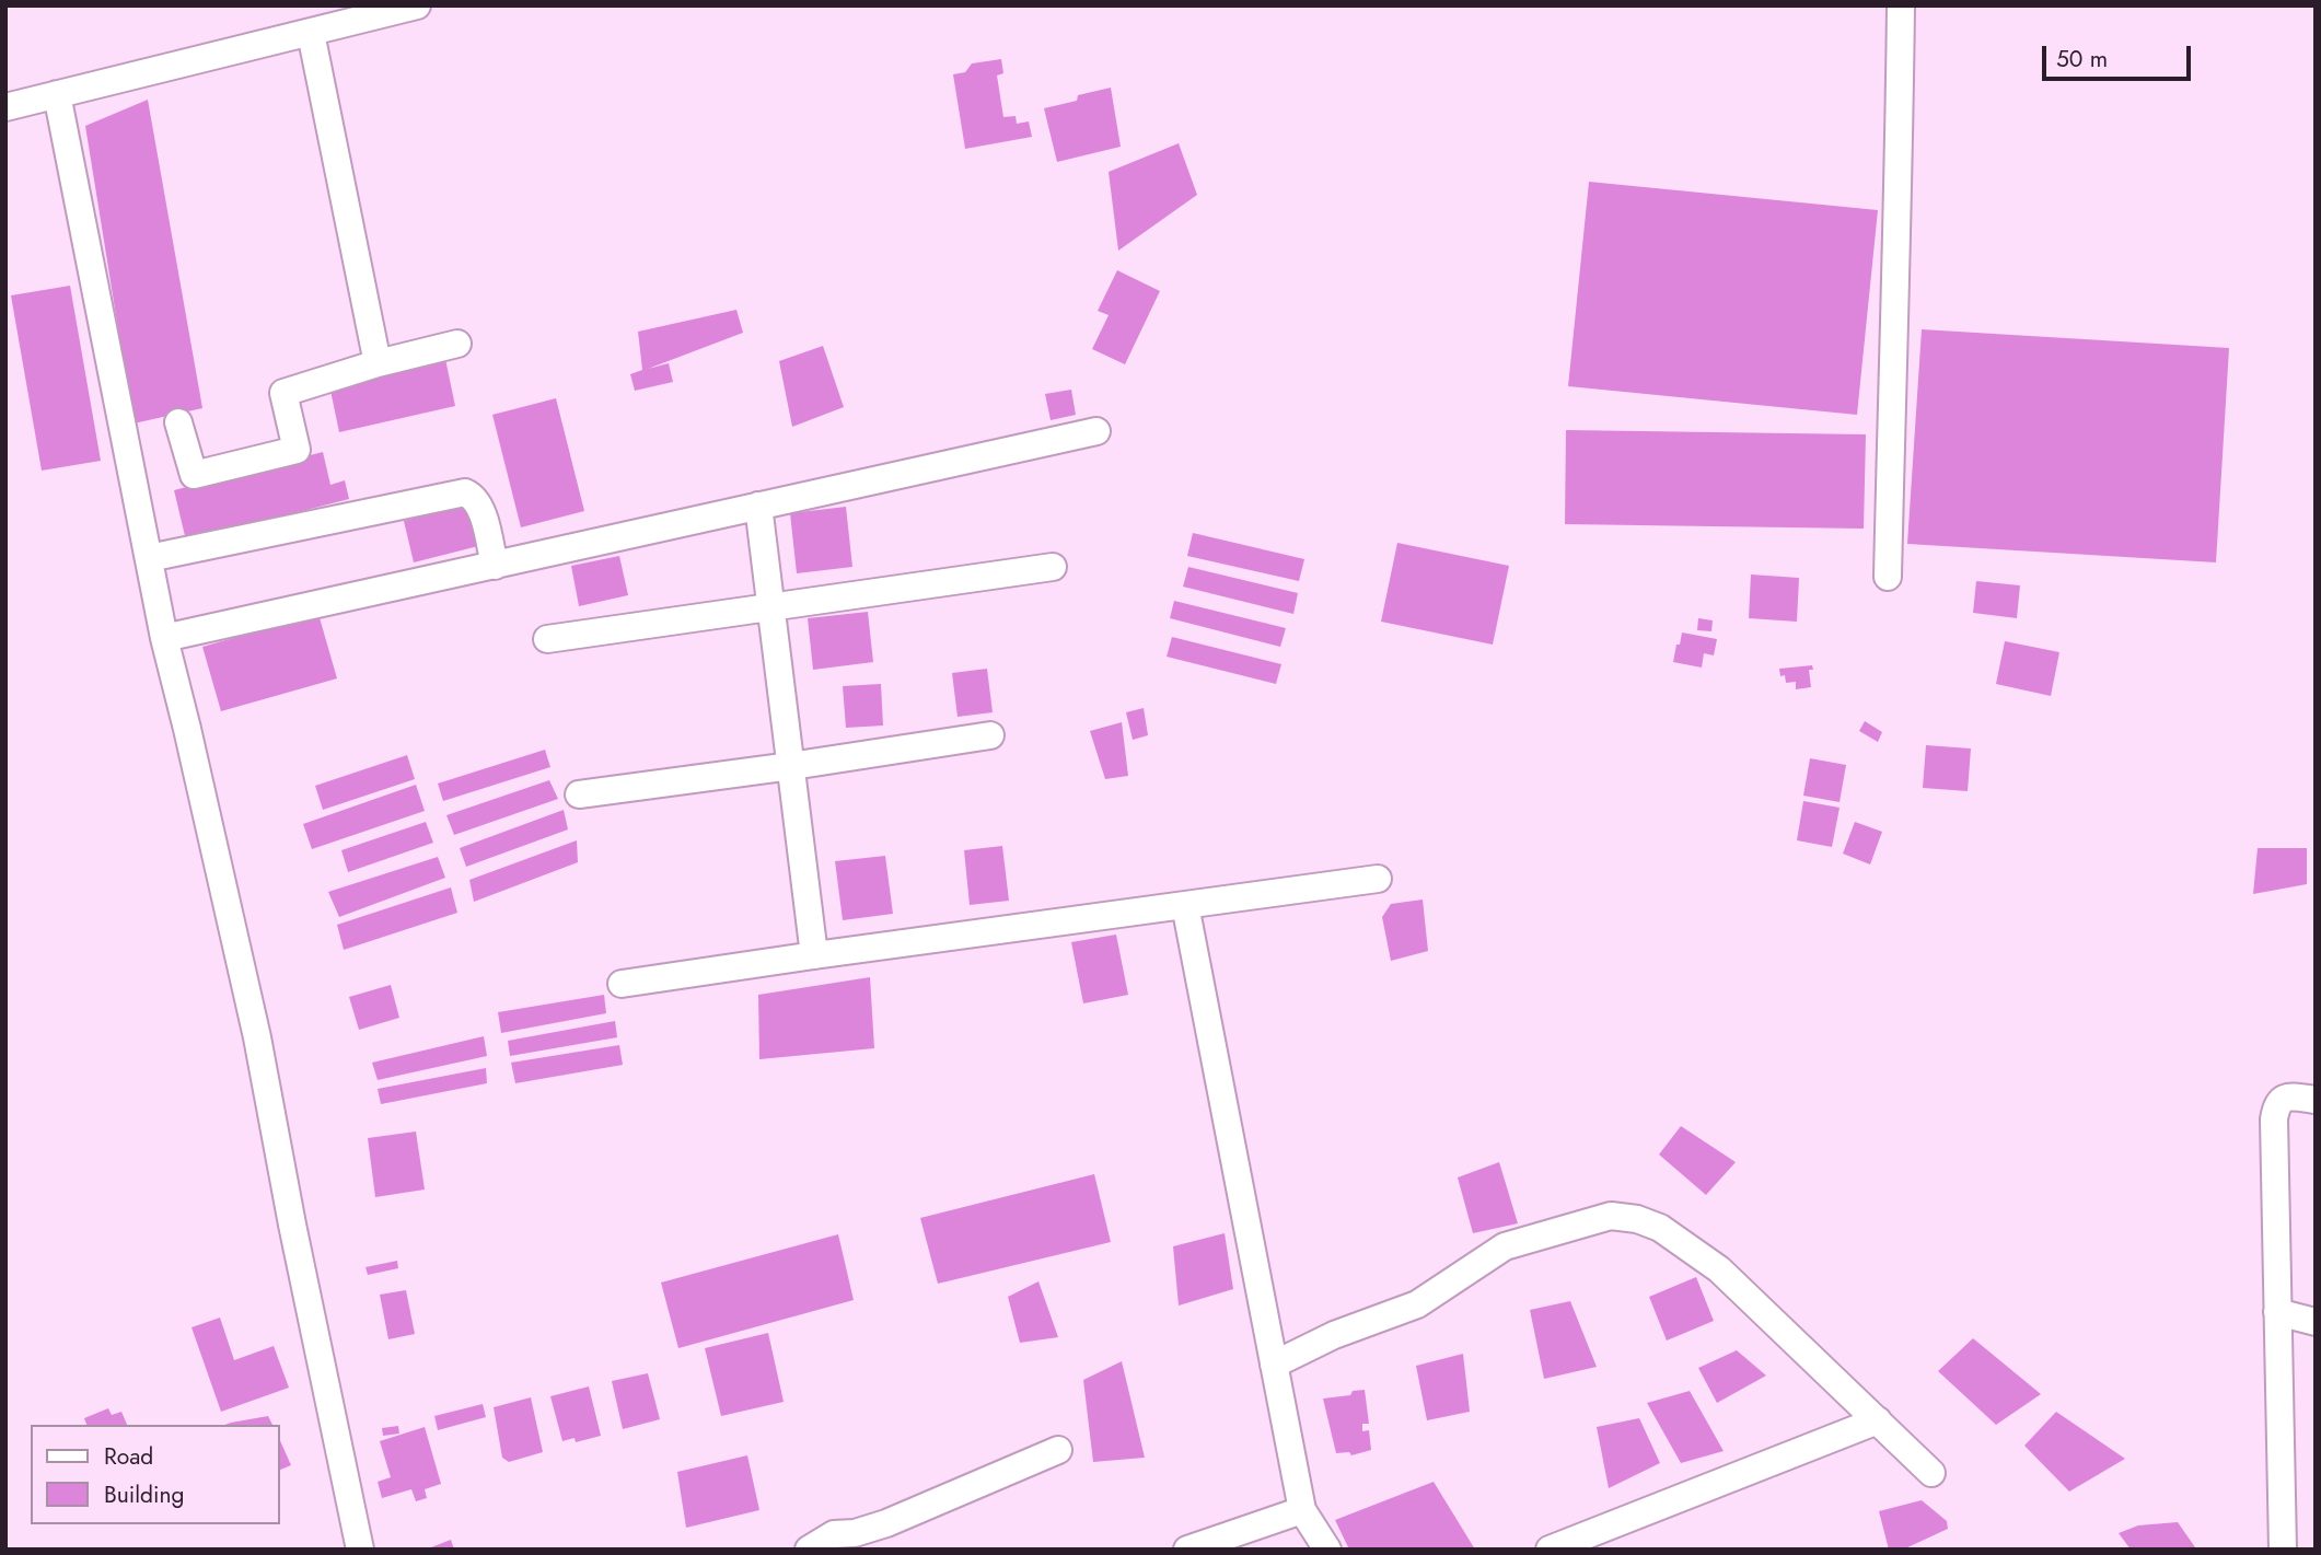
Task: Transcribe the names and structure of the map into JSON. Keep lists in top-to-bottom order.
{
  "legend": ["Road", "Building"],
  "scale_bar": "50 m"
}
